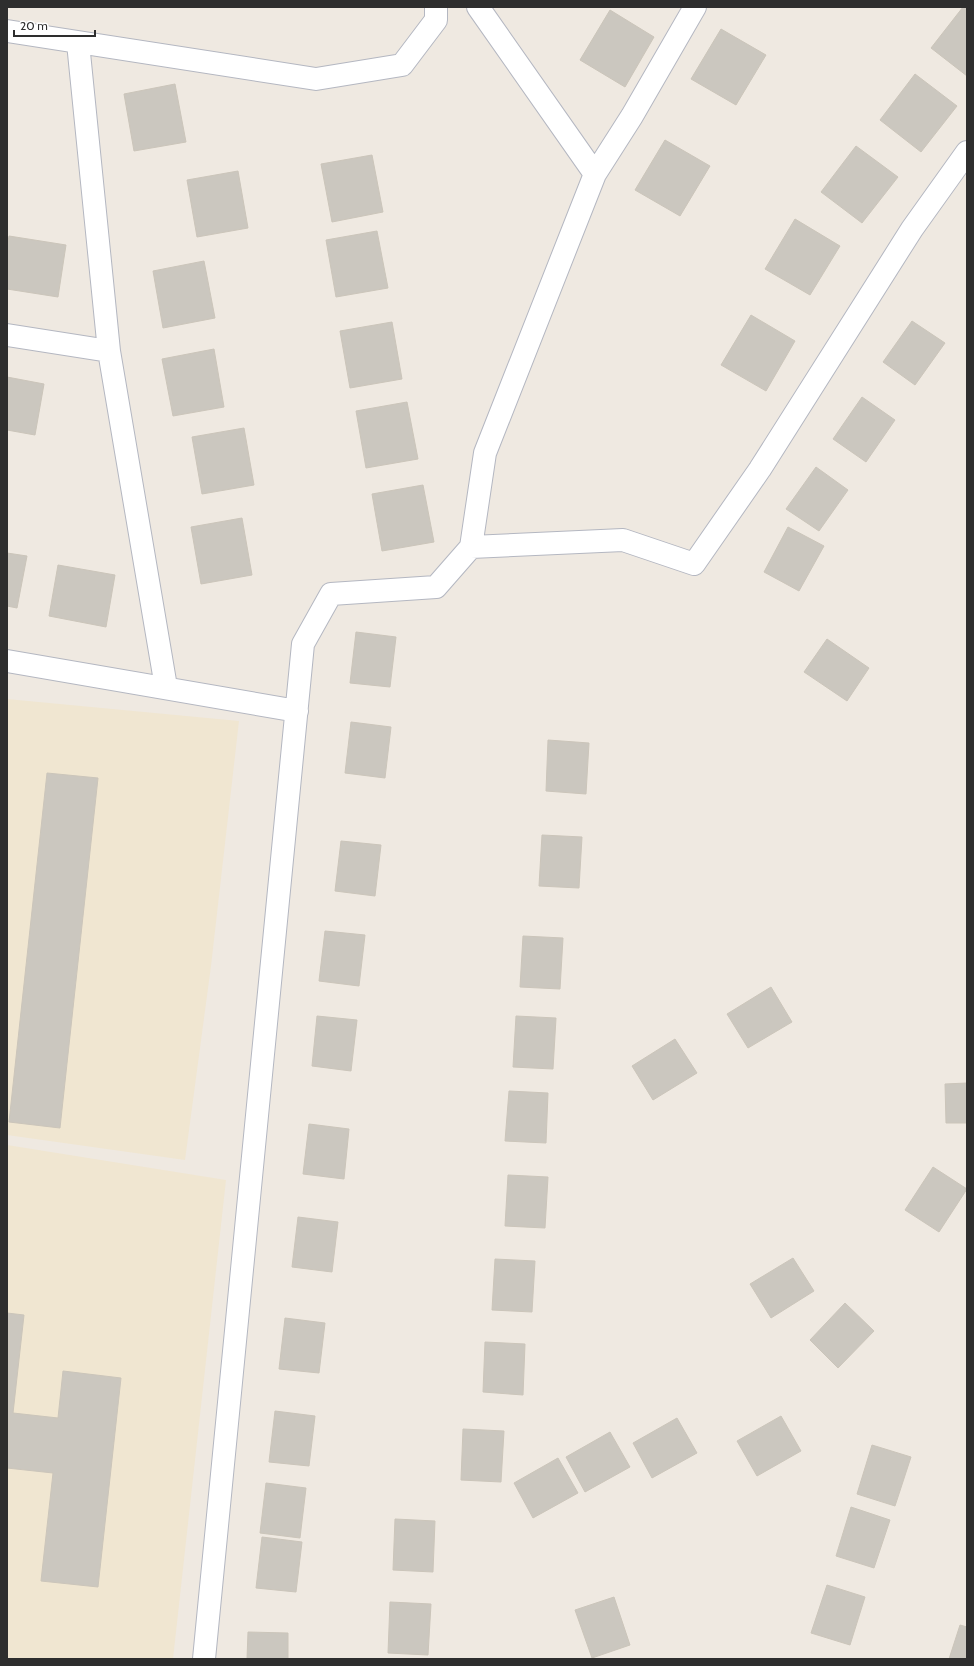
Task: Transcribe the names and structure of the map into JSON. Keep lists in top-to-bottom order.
{
  "scale_bar": "20 m"
}
